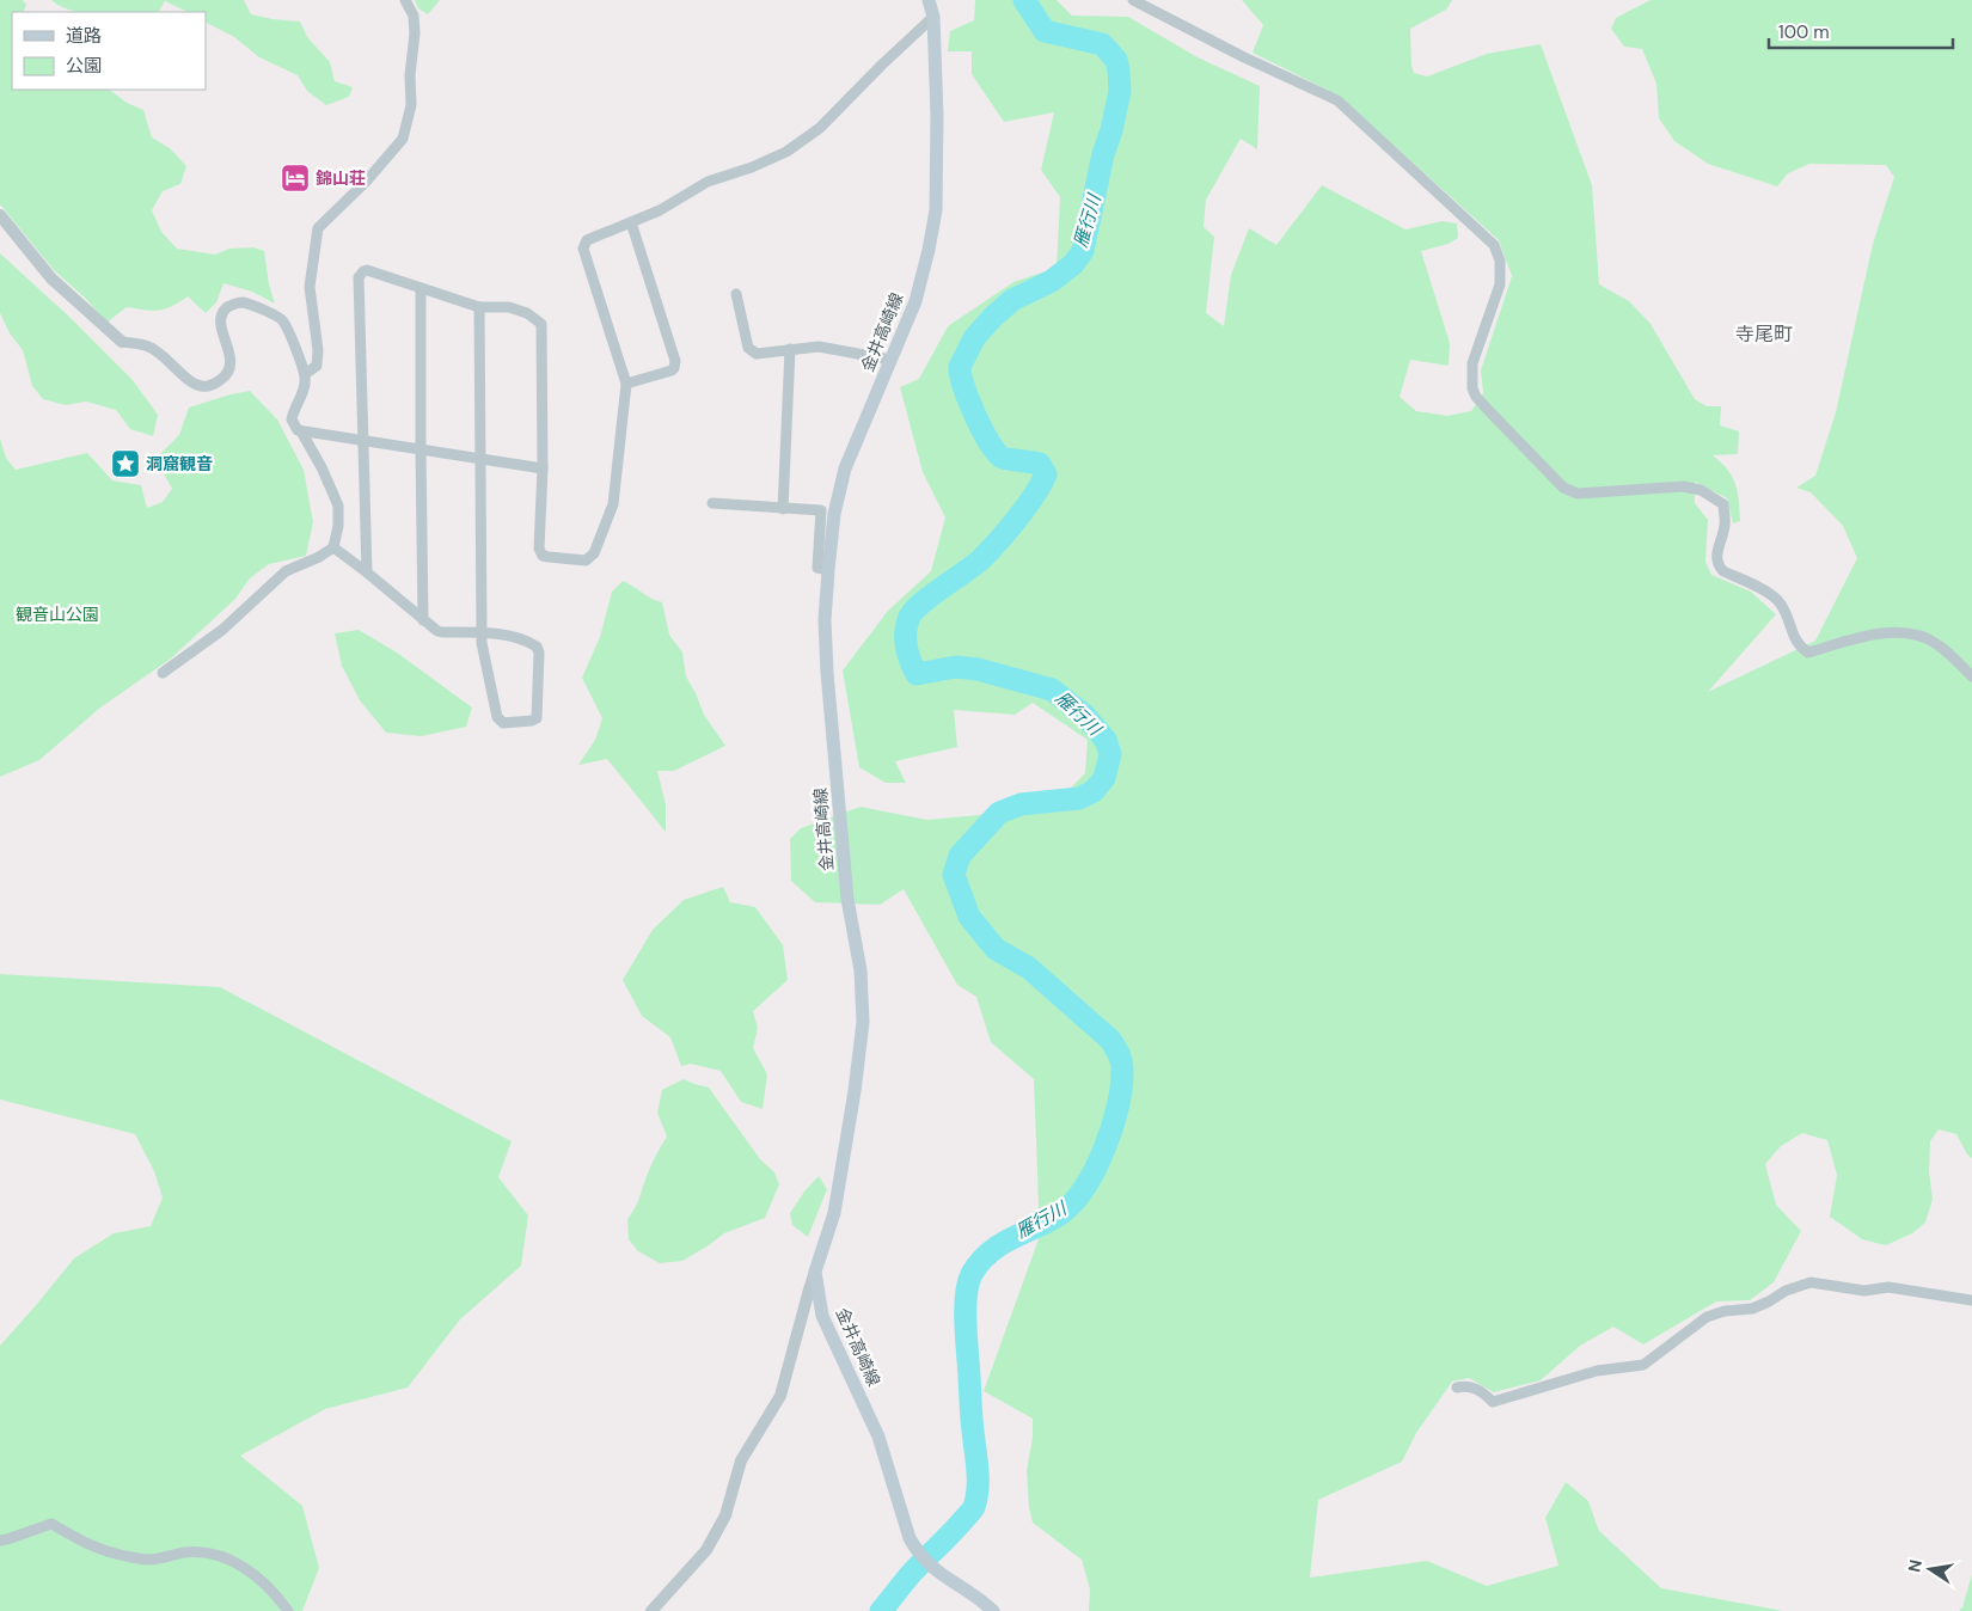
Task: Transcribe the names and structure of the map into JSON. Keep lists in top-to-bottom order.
{
  "streets": {
    "main road": ["金井高崎線"]
  },
  "districts": ["寺尾町"],
  "water": ["雁行川"],
  "parks": ["観音山公園"],
  "places": {
    "hotel": ["錦山荘"],
    "place": ["洞窟観音"]
  },
  "legend": ["道路", "公園"],
  "scale_bar": "100 m",
  "north": "left"
}
